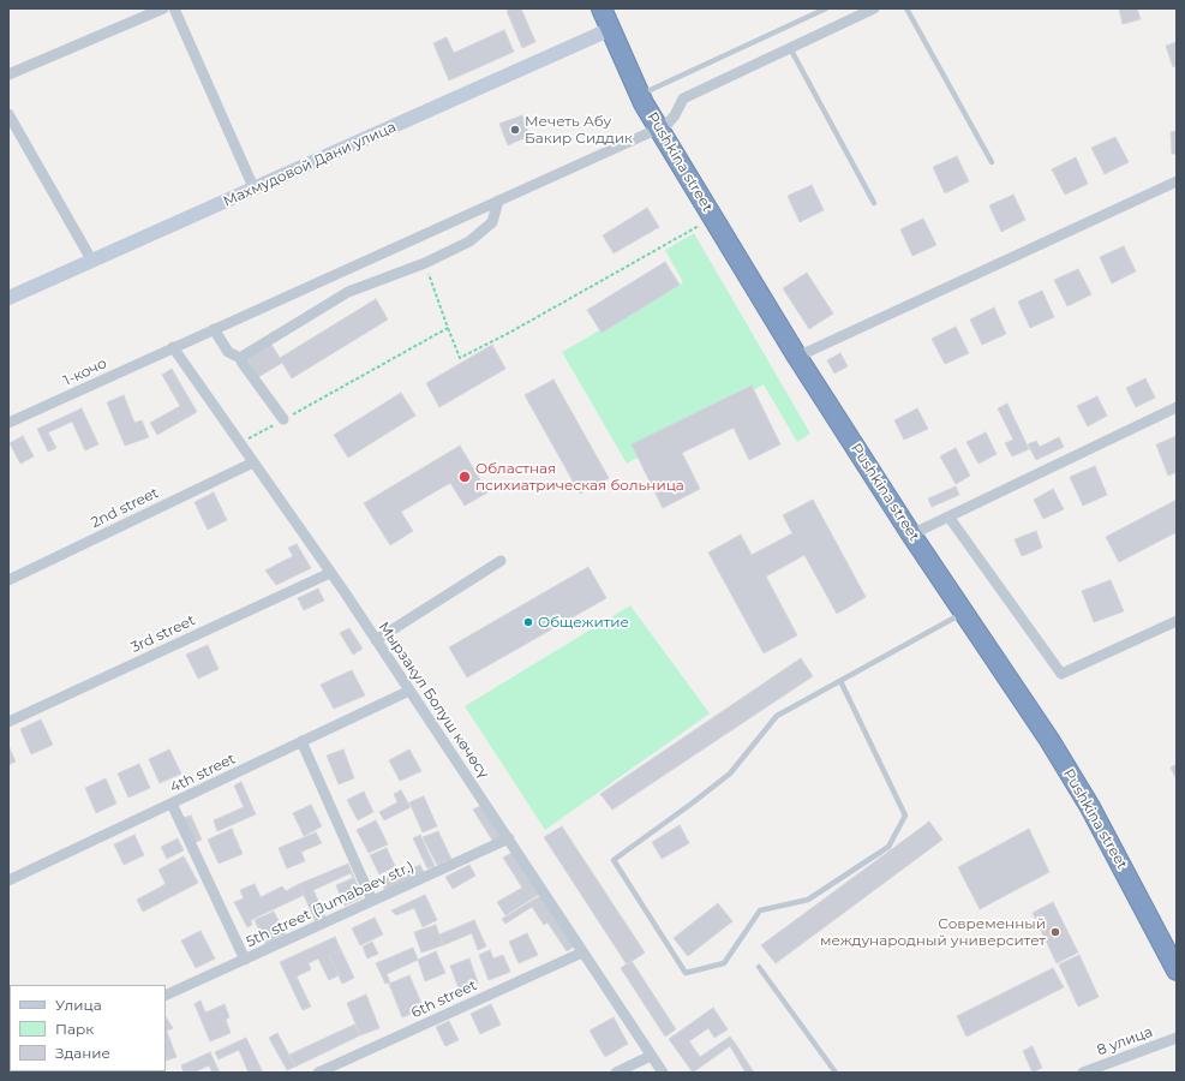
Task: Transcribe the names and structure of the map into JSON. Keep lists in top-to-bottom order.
{
  "streets": {
    "highway": ["Pushkina street"],
    "street": [
      "Махмудовой Дани улица",
      "1-кочо",
      "2nd street",
      "3rd street",
      "Мырзакул Болуш көчөсү",
      "4th street",
      "5th street (Jumabaev str.)",
      "6th street",
      "8 улица"
    ]
  },
  "crossings": [
    ["Pushkina street", "Махмудовой Дани улица"],
    ["Pushkina street", "1-кочо"],
    ["1-кочо", "Мырзакул Болуш көчөсү"],
    ["2nd street", "Мырзакул Болуш көчөсү"],
    ["3rd street", "Мырзакул Болуш көчөсү"],
    ["Мырзакул Болуш көчөсү", "4th street"],
    ["Мырзакул Болуш көчөсү", "5th street (Jumabaev str.)"],
    ["Мырзакул Болуш көчөсү", "6th street"]
  ],
  "places": [
    "Мечеть Абу Бакир Сиддик",
    "Областная психиатрическая больница",
    "Общежитие",
    "Современный международный университет"
  ],
  "legend": ["Улица", "Парк", "Здание"]
}
